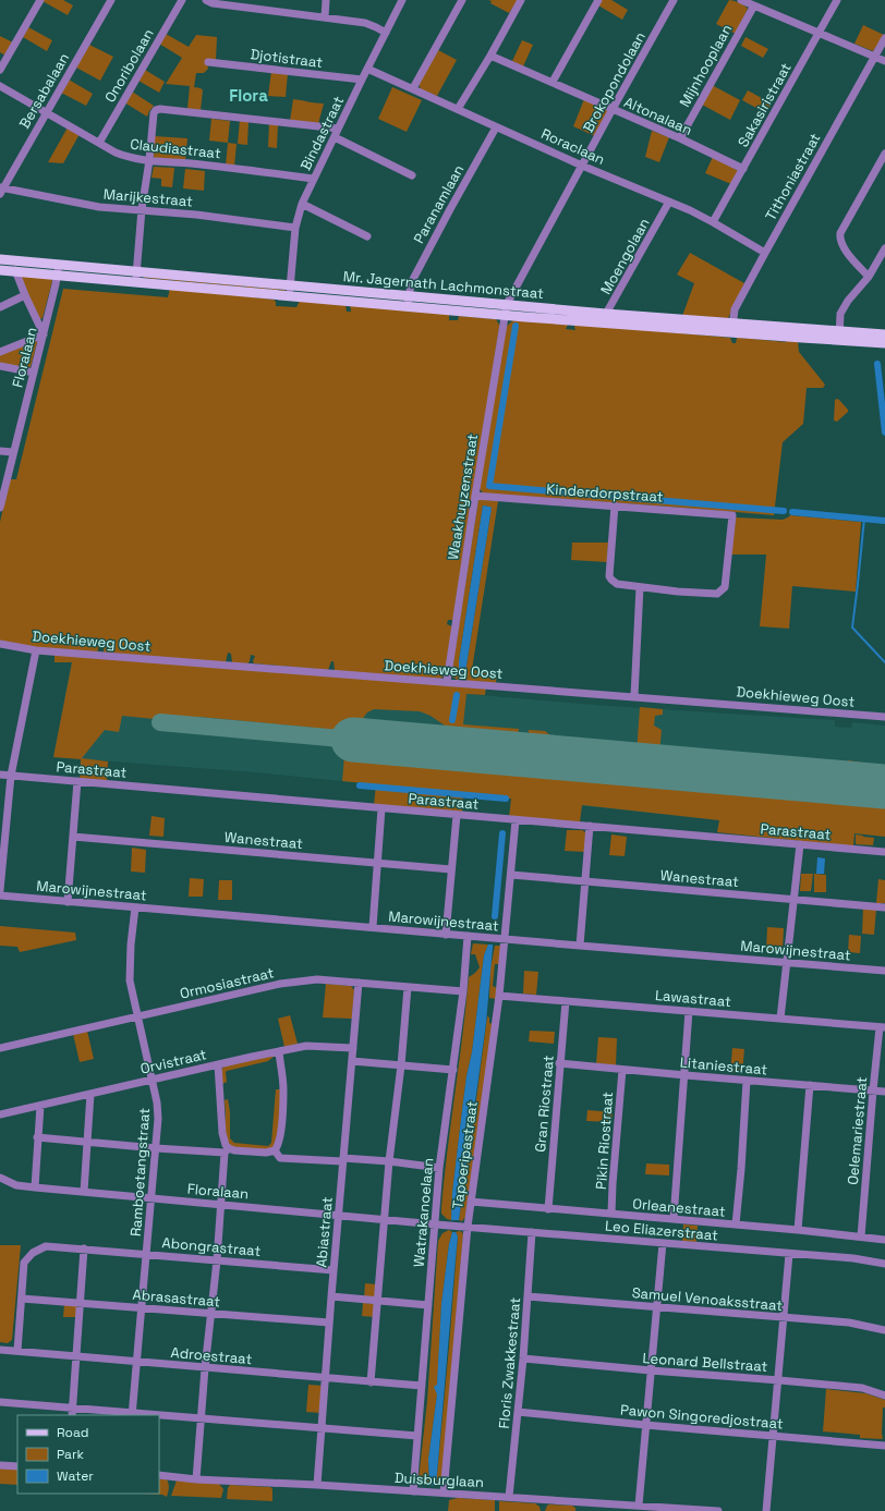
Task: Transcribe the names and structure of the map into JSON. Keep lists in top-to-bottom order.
{
  "streets": {
    "main road": ["Mr. Jagernath Lachmonstraat"],
    "street": [
      "Djotistraat",
      "Onoribolaan",
      "Mijnhooplaan",
      "Brokopondolaan",
      "Bersabalaan",
      "Sakasiristraat",
      "Altonalaan",
      "Bindastraat",
      "Roraclaan",
      "Claudiastraat",
      "Tithoniastraat",
      "Marijkestraat",
      "Paranamlaan",
      "Moengolaan",
      "Floralaan",
      "Kinderdorpstraat",
      "Waakhuyzenstraat",
      "Doekhieweg Oost",
      "Parastraat",
      "Wanestraat",
      "Marowijnestraat",
      "Ormosiastraat",
      "Lawastraat",
      "Orvistraat",
      "Litaniestraat",
      "Gran Riostraat",
      "Oelemariestraat",
      "Pikin Riostraat",
      "Tapoeripastraat",
      "Ramboetangstraat",
      "Orleanestraat",
      "Watrakanoelaan",
      "Leo Eliazerstraat",
      "Abiastraat",
      "Abongrastraat",
      "Abrasastraat",
      "Samuel Venoaksstraat",
      "Adroestraat",
      "Leonard Bellstraat",
      "Floris Zwakkestraat",
      "Pawon Singoredjostraat",
      "Duisburglaan"
    ]
  },
  "crossings": [
    ["Djotistraat", "Bindastraat"],
    ["Onoribolaan", "Claudiastraat"],
    ["Mijnhooplaan", "Altonalaan"],
    ["Brokopondolaan", "Altonalaan"],
    ["Brokopondolaan", "Roraclaan"],
    ["Brokopondolaan", "Mr. Jagernath Lachmonstraat"],
    ["Brokopondolaan", "Waakhuyzenstraat"],
    ["Bersabalaan", "Claudiastraat"],
    ["Bersabalaan", "Marijkestraat"],
    ["Sakasiristraat", "Altonalaan"],
    ["Sakasiristraat", "Roraclaan"],
    ["Bindastraat", "Roraclaan"],
    ["Bindastraat", "Claudiastraat"],
    ["Bindastraat", "Marijkestraat"],
    ["Bindastraat", "Mr. Jagernath Lachmonstraat"],
    ["Roraclaan", "Tithoniastraat"],
    ["Roraclaan", "Paranamlaan"],
    ["Roraclaan", "Moengolaan"],
    ["Tithoniastraat", "Mr. Jagernath Lachmonstraat"],
    ["Paranamlaan", "Mr. Jagernath Lachmonstraat"],
    ["Moengolaan", "Mr. Jagernath Lachmonstraat"],
    ["Mr. Jagernath Lachmonstraat", "Floralaan"],
    ["Mr. Jagernath Lachmonstraat", "Waakhuyzenstraat"],
    ["Floralaan", "Ramboetangstraat"],
    ["Floralaan", "Watrakanoelaan"],
    ["Floralaan", "Leo Eliazerstraat"],
    ["Floralaan", "Abiastraat"],
    ["Kinderdorpstraat", "Waakhuyzenstraat"],
    ["Waakhuyzenstraat", "Doekhieweg Oost"],
    ["Parastraat", "Tapoeripastraat"],
    ["Wanestraat", "Tapoeripastraat"],
    ["Marowijnestraat", "Tapoeripastraat"],
    ["Marowijnestraat", "Ramboetangstraat"],
    ["Marowijnestraat", "Watrakanoelaan"],
    ["Ormosiastraat", "Ramboetangstraat"],
    ["Ormosiastraat", "Watrakanoelaan"],
    ["Ormosiastraat", "Abiastraat"],
    ["Lawastraat", "Gran Riostraat"],
    ["Lawastraat", "Oelemariestraat"],
    ["Lawastraat", "Tapoeripastraat"],
    ["Orvistraat", "Ramboetangstraat"],
    ["Orvistraat", "Abiastraat"],
    ["Litaniestraat", "Gran Riostraat"],
    ["Litaniestraat", "Oelemariestraat"],
    ["Litaniestraat", "Pikin Riostraat"],
    ["Gran Riostraat", "Orleanestraat"],
    ["Oelemariestraat", "Orleanestraat"],
    ["Pikin Riostraat", "Orleanestraat"],
    ["Tapoeripastraat", "Orleanestraat"],
    ["Tapoeripastraat", "Leo Eliazerstraat"],
    ["Tapoeripastraat", "Duisburglaan"],
    ["Ramboetangstraat", "Abongrastraat"],
    ["Ramboetangstraat", "Abrasastraat"],
    ["Ramboetangstraat", "Adroestraat"],
    ["Watrakanoelaan", "Leo Eliazerstraat"],
    ["Watrakanoelaan", "Adroestraat"],
    ["Watrakanoelaan", "Duisburglaan"],
    ["Leo Eliazerstraat", "Floris Zwakkestraat"],
    ["Abiastraat", "Abongrastraat"],
    ["Abiastraat", "Abrasastraat"],
    ["Abiastraat", "Adroestraat"],
    ["Abiastraat", "Duisburglaan"],
    ["Abongrastraat", "Abrasastraat"],
    ["Abongrastraat", "Adroestraat"],
    ["Samuel Venoaksstraat", "Floris Zwakkestraat"],
    ["Leonard Bellstraat", "Floris Zwakkestraat"],
    ["Floris Zwakkestraat", "Pawon Singoredjostraat"],
    ["Floris Zwakkestraat", "Duisburglaan"]
  ],
  "districts": ["Flora"],
  "legend": ["Road", "Park", "Water"]
}
